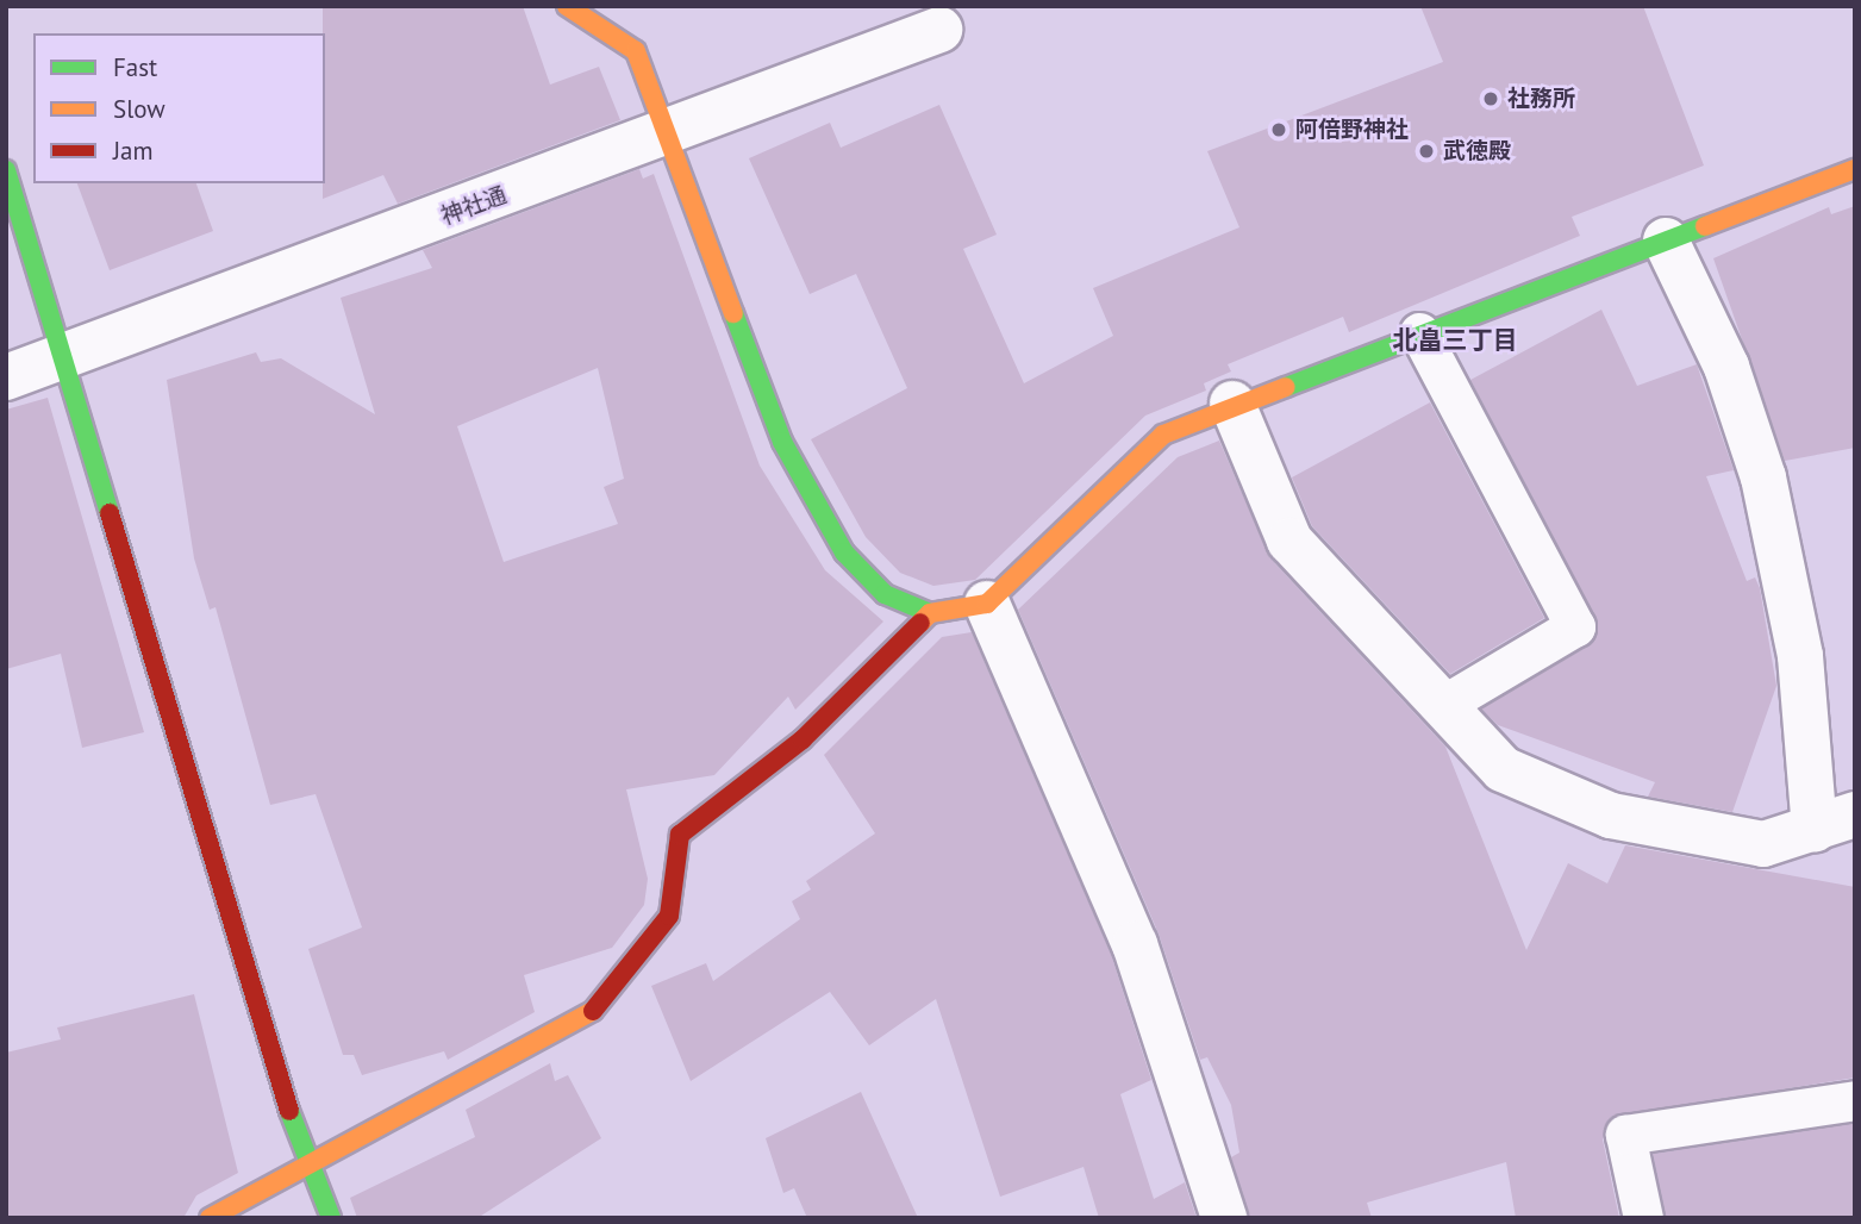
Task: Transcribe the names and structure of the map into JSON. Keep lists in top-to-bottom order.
{
  "streets": {
    "street": ["神社通"]
  },
  "districts": ["北畠三丁目"],
  "places": ["社務所", "阿倍野神社", "武徳殿"],
  "legend": ["Fast", "Slow", "Jam"]
}
